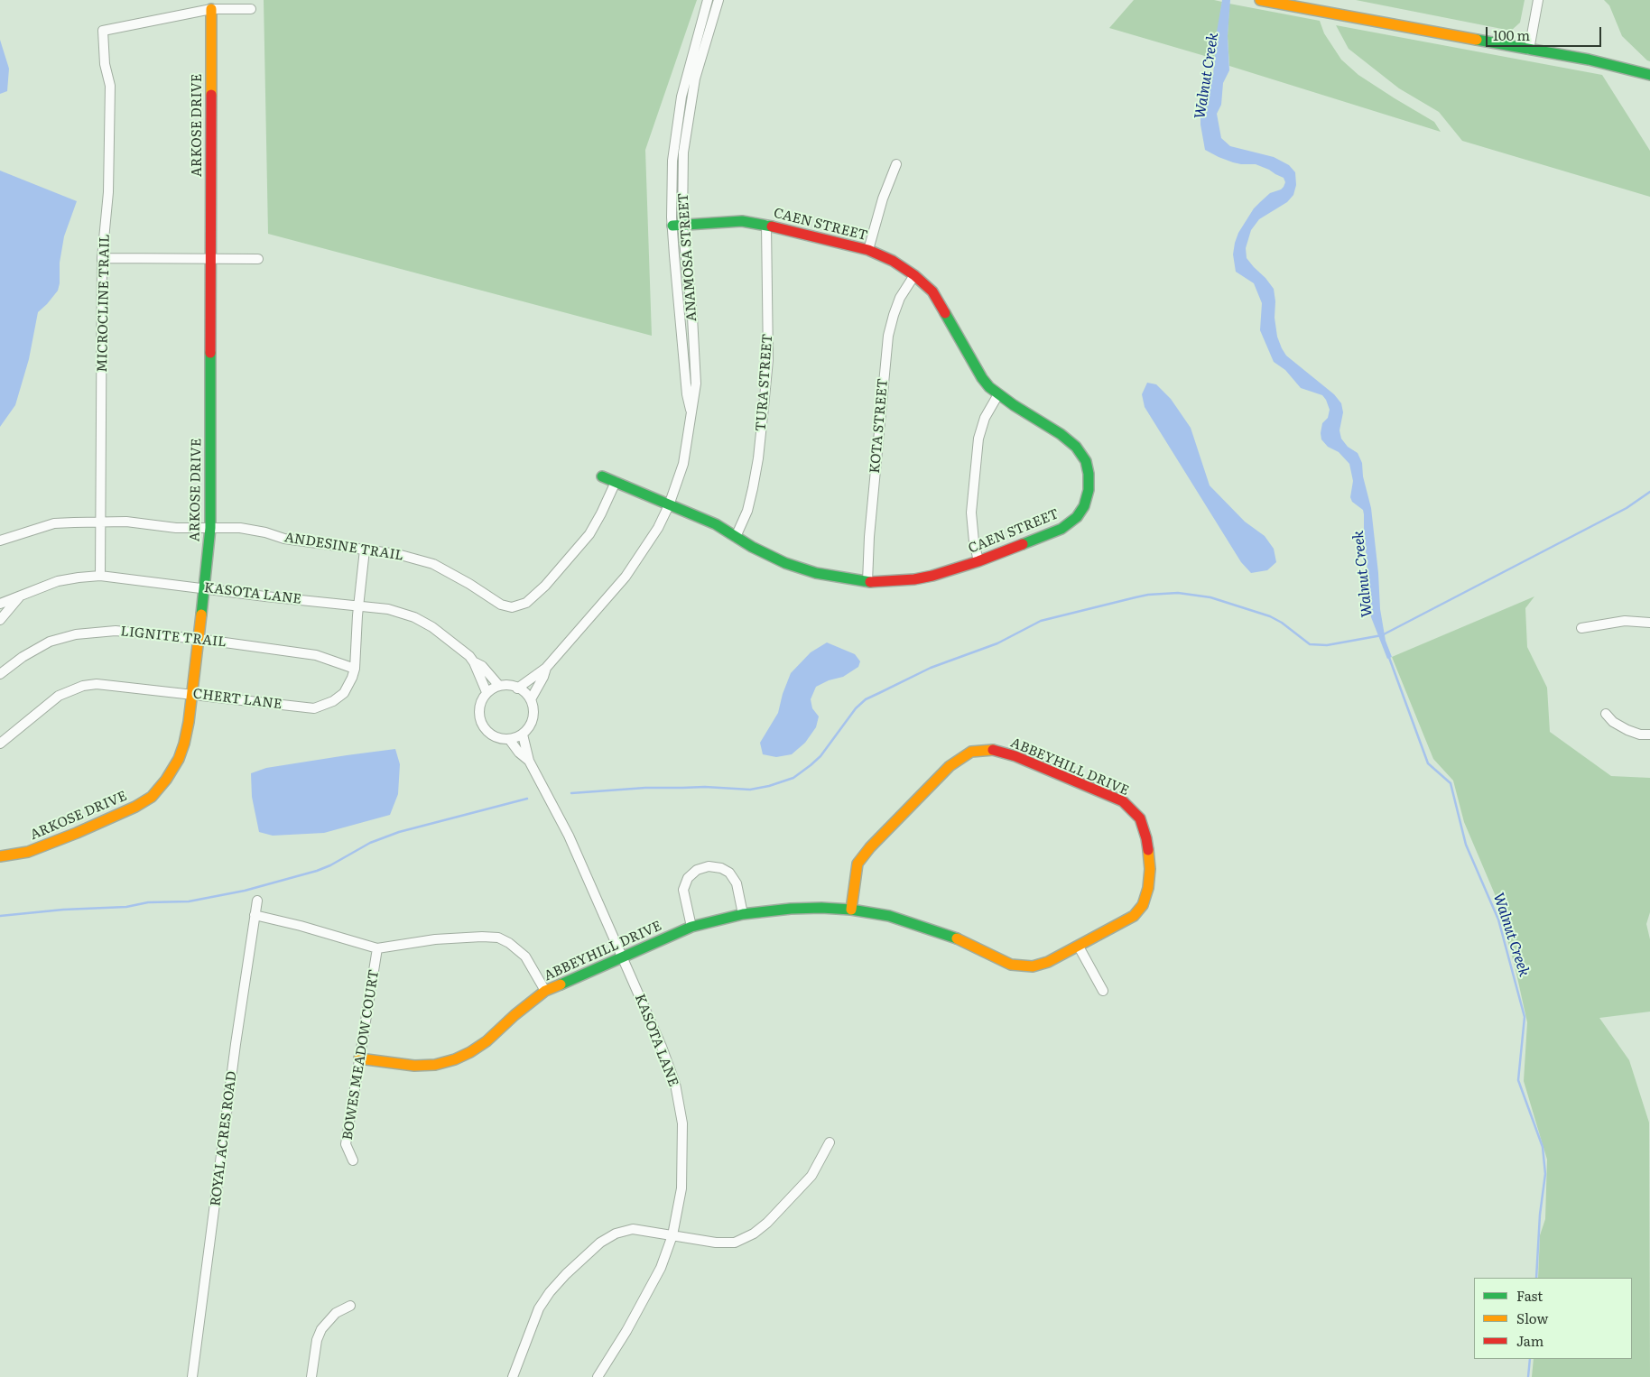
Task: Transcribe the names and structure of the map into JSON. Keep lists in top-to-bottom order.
{
  "streets": {
    "street": [
      "ARKOSE DRIVE",
      "CAEN STREET",
      "ANAMOSA STREET",
      "MICROCLINE TRAIL",
      "TURA STREET",
      "KOTA STREET",
      "ANDESINE TRAIL",
      "KASOTA LANE",
      "LIGNITE TRAIL",
      "CHERT LANE",
      "ABBEYHILL DRIVE",
      "BOWES MEADOW COURT",
      "ROYAL ACRES ROAD"
    ]
  },
  "crossings": [
    ["ARKOSE DRIVE", "MICROCLINE TRAIL"],
    ["ARKOSE DRIVE", "ANDESINE TRAIL"],
    ["ARKOSE DRIVE", "KASOTA LANE"],
    ["ARKOSE DRIVE", "LIGNITE TRAIL"],
    ["ARKOSE DRIVE", "CHERT LANE"],
    ["CAEN STREET", "ANAMOSA STREET"],
    ["CAEN STREET", "TURA STREET"],
    ["CAEN STREET", "KOTA STREET"],
    ["CAEN STREET", "ANDESINE TRAIL"],
    ["ANAMOSA STREET", "KASOTA LANE"],
    ["MICROCLINE TRAIL", "ANDESINE TRAIL"],
    ["MICROCLINE TRAIL", "KASOTA LANE"],
    ["ANDESINE TRAIL", "CHERT LANE"],
    ["KASOTA LANE", "CHERT LANE"],
    ["KASOTA LANE", "ABBEYHILL DRIVE"],
    ["LIGNITE TRAIL", "CHERT LANE"],
    ["ABBEYHILL DRIVE", "BOWES MEADOW COURT"]
  ],
  "water": ["Walnut Creek"],
  "legend": ["Fast", "Slow", "Jam"],
  "scale_bar": "100 m"
}
